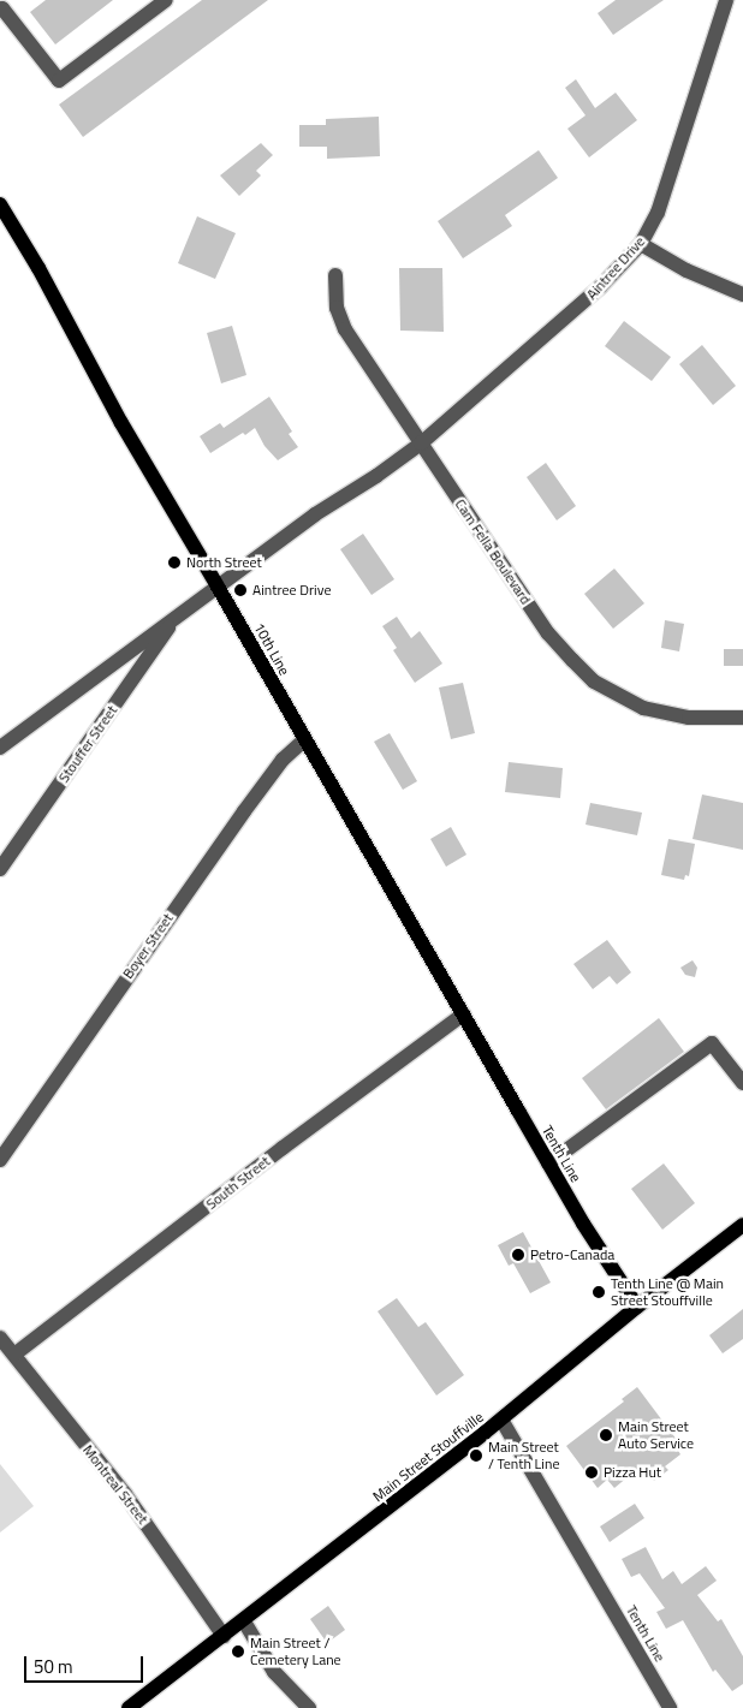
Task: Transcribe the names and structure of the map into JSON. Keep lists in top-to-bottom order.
{
  "streets": {
    "main road": ["10th Line", "Tenth Line", "Main Street Stouffville"],
    "street": [
      "Aintree Drive",
      "Cam Fella Boulevard",
      "Stouffer Street",
      "Boyer Street",
      "South Street",
      "Montreal Street"
    ]
  },
  "crossings": [
    ["Aintree Drive", "Cam Fella Boulevard"],
    ["Aintree Drive", "10th Line"],
    ["10th Line", "Boyer Street"],
    ["10th Line", "Tenth Line"],
    ["10th Line", "South Street"],
    ["Tenth Line", "South Street"],
    ["Tenth Line", "Main Street Stouffville"],
    ["South Street", "Montreal Street"],
    ["Main Street Stouffville", "Montreal Street"]
  ],
  "places": [
    "North Street",
    "Aintree Drive",
    "Petro-Canada",
    "Tenth Line @ Main Street Stouffville",
    "Main Street Auto Service",
    "Main Street / Tenth Line",
    "Pizza Hut",
    "Main Street / Cemetery Lane"
  ],
  "scale_bar": "50 m"
}
